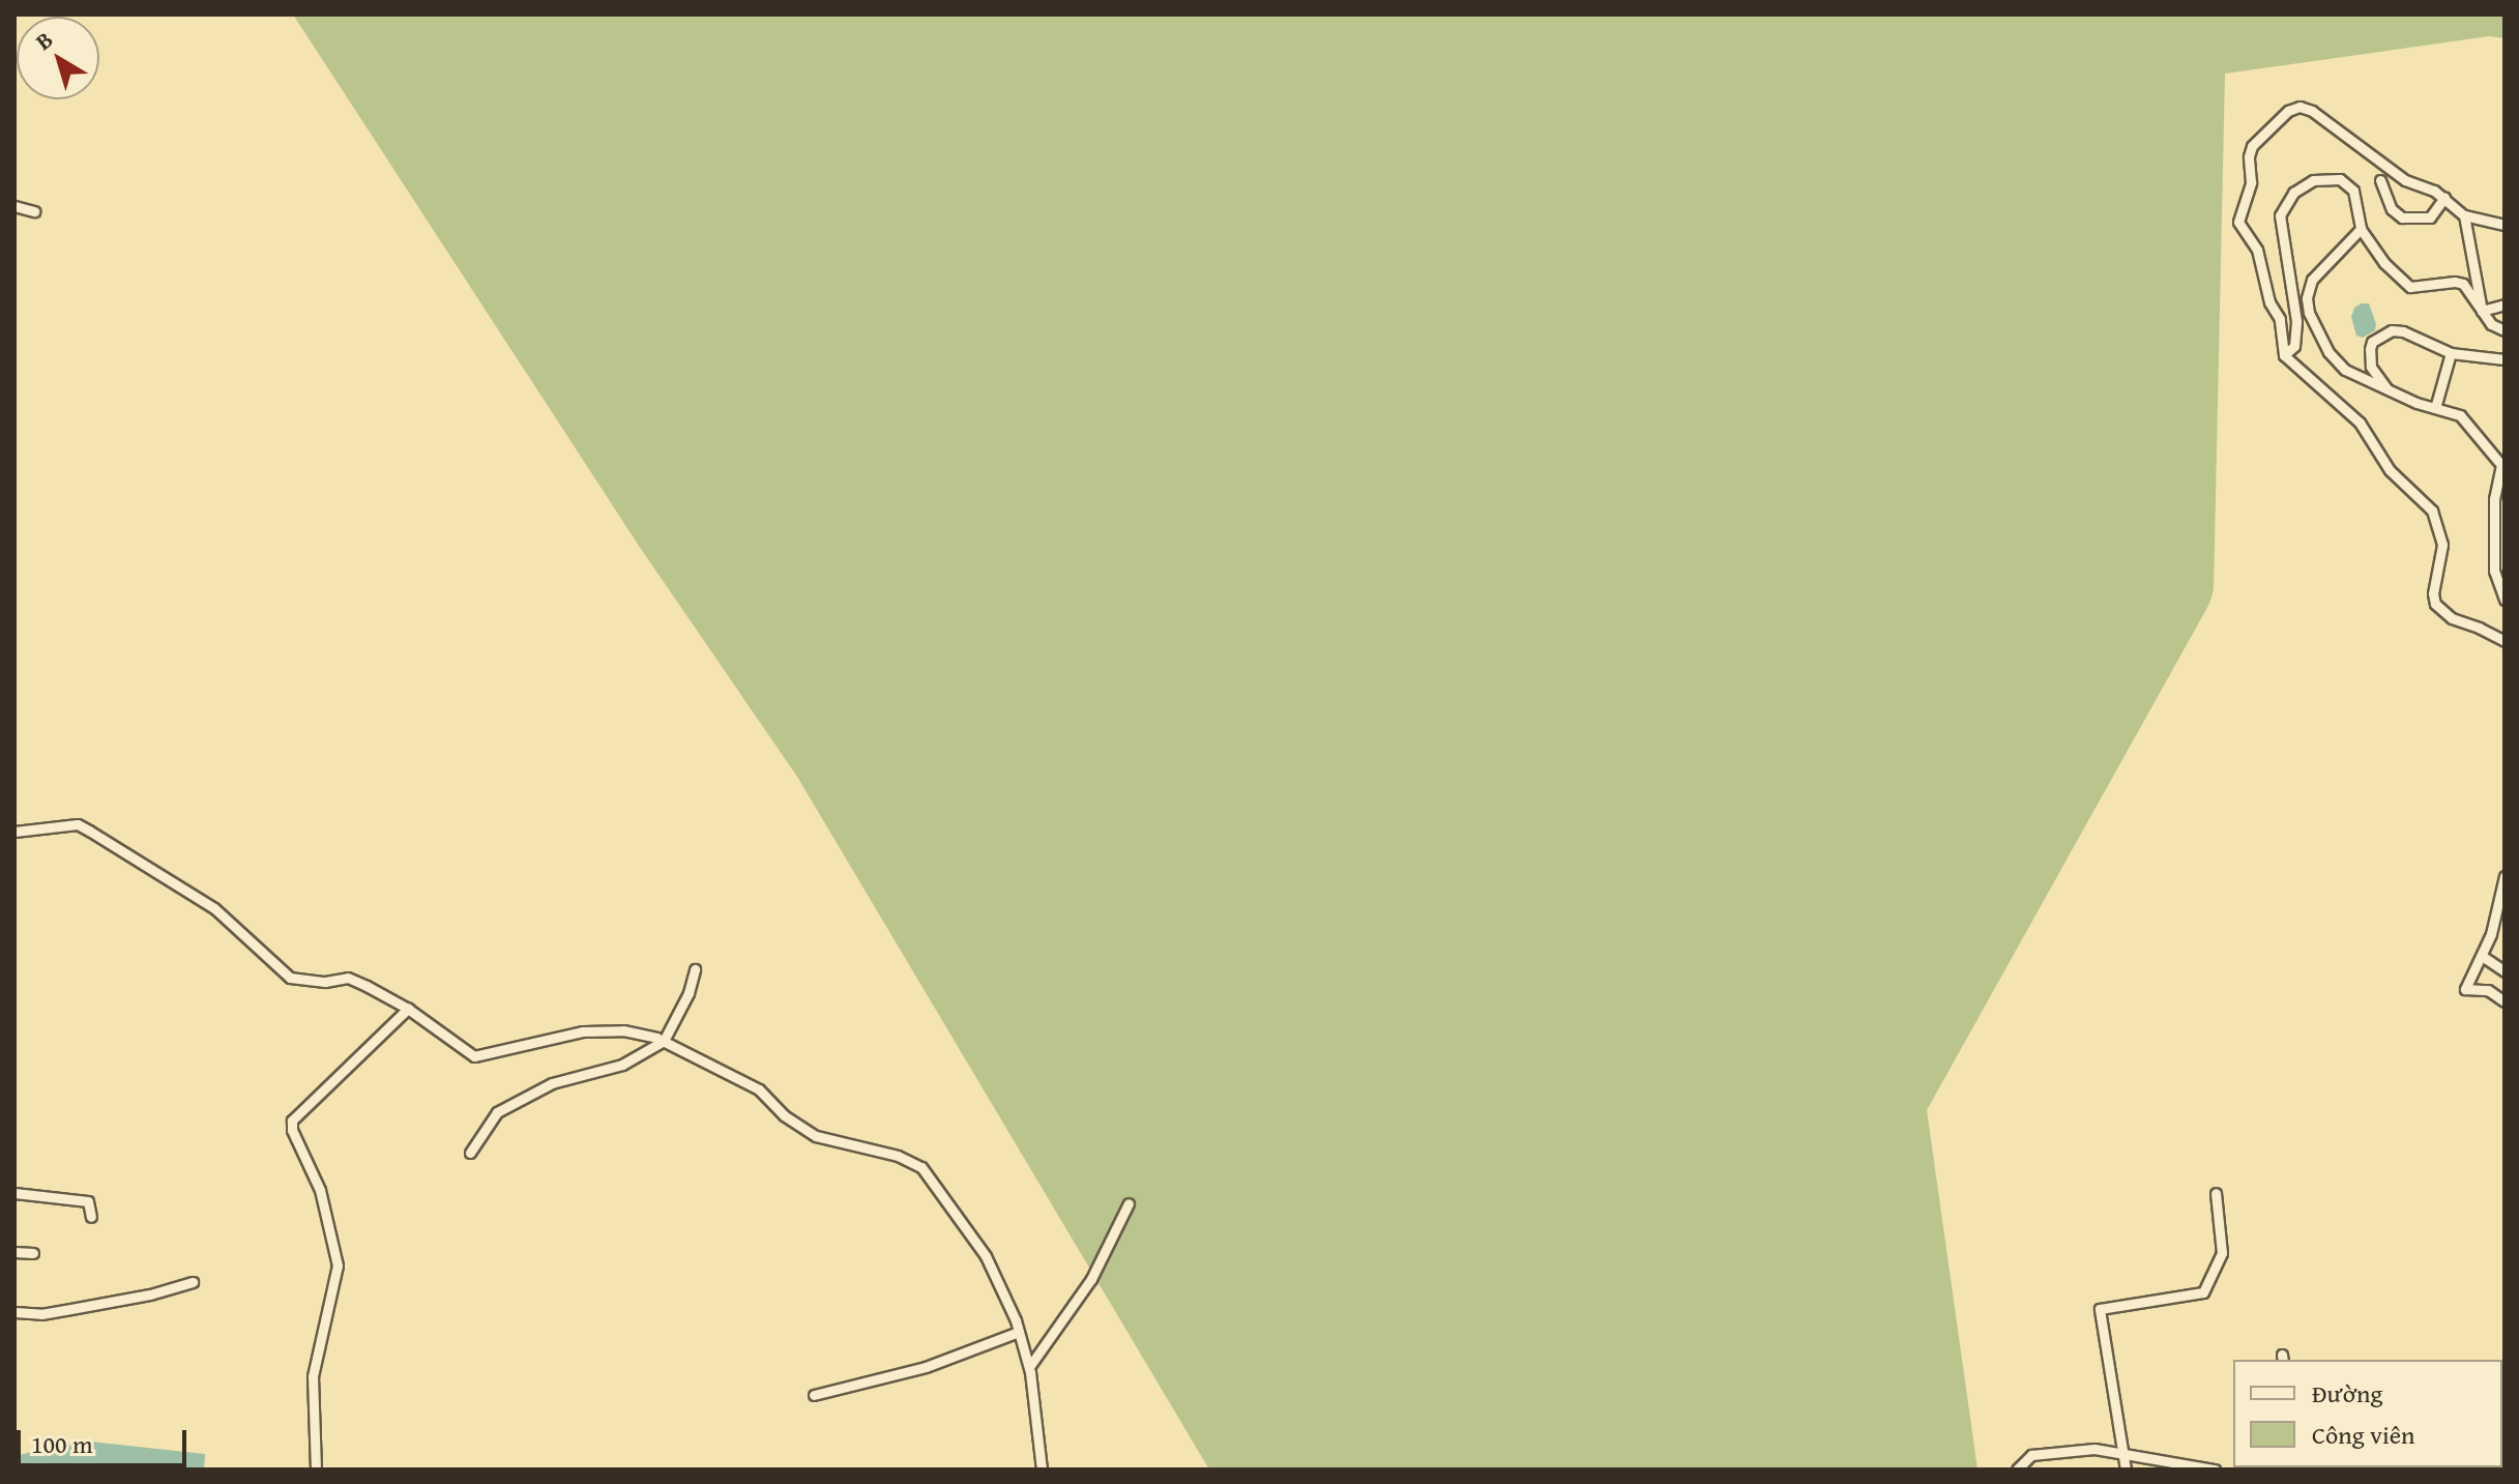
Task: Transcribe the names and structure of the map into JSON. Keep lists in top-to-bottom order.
{
  "legend": ["Đường", "Công viên"],
  "scale_bar": "100 m",
  "north": "top left"
}
